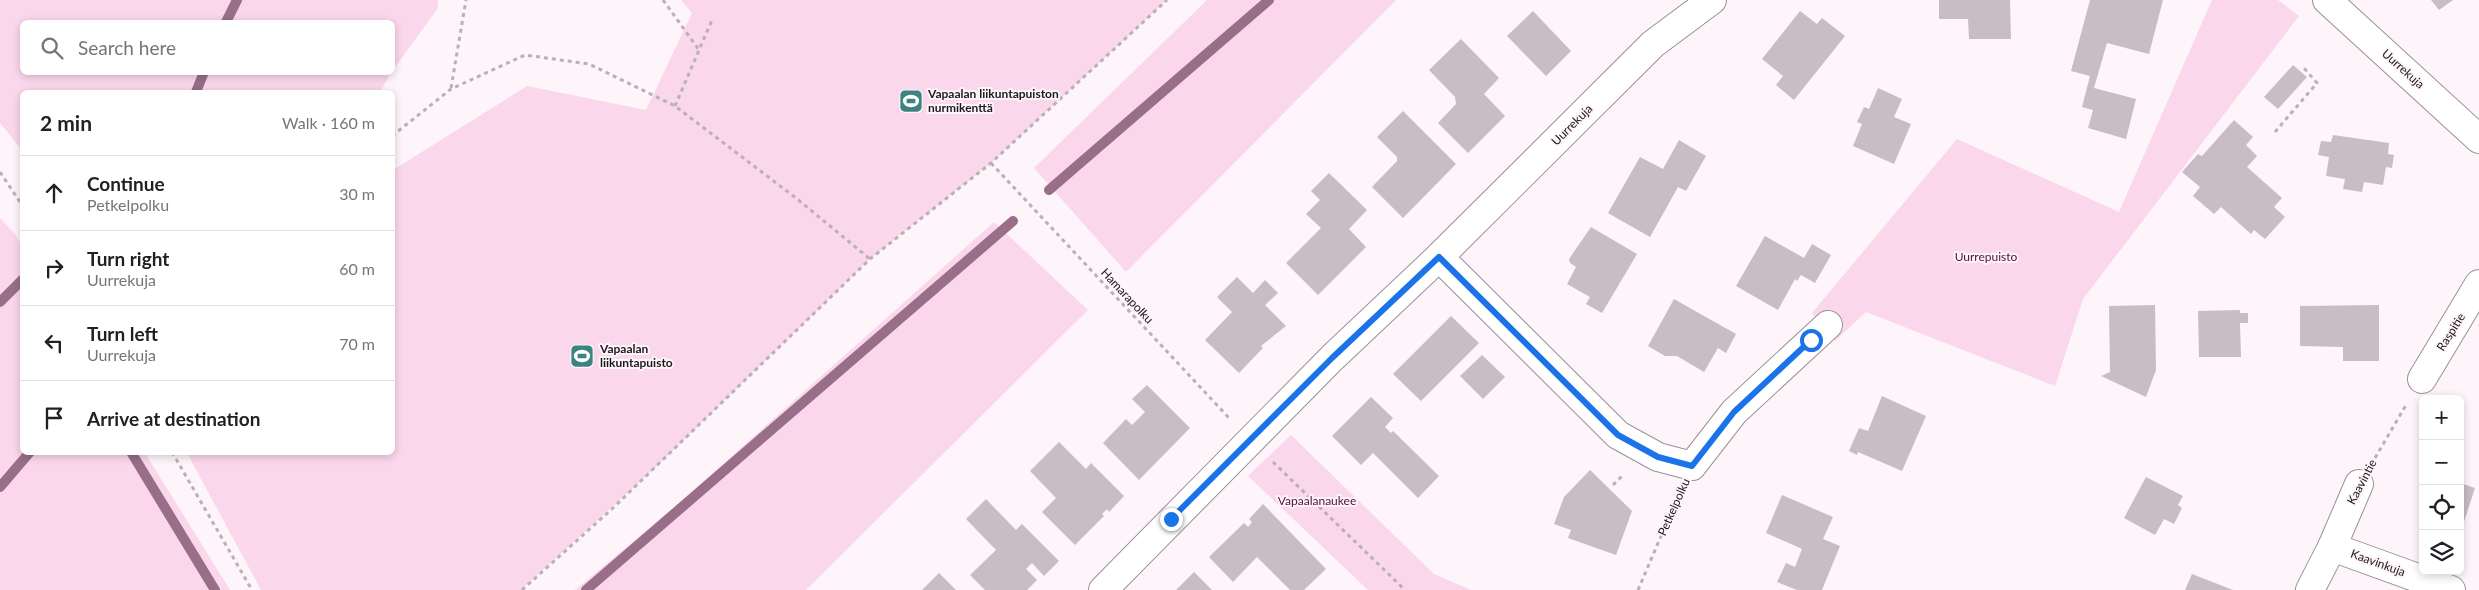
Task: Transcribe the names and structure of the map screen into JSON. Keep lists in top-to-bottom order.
{
  "streets": {
    "street": [
      "Uurrekuja",
      "Raspitie",
      "Kaavintie",
      "Petkelpolku",
      "Kaavinkuja"
    ],
    "path": ["Hamarapolku"]
  },
  "crossings": [
    ["Uurrekuja", "Hamarapolku"],
    ["Raspitie", "Kaavintie"],
    ["Kaavintie", "Kaavinkuja"]
  ],
  "parks": ["Uurrepuisto", "Vapaalanaukee"],
  "places": {
    "sports": ["Vapaalan liikuntapuiston nurmikenttä", "Vapaalan liikuntapuisto"]
  },
  "page": {
    "search": "Search here",
    "heading": ["2 min", "Walk · 160 m"],
    "list": [
      ["Continue", "Petkelpolku", "30 m"],
      ["Turn right", "Uurrekuja", "60 m"],
      ["Turn left", "Uurrekuja", "70 m"],
      "Arrive at destination"
    ],
    "map_buttons": ["+", "−"]
  }
}
